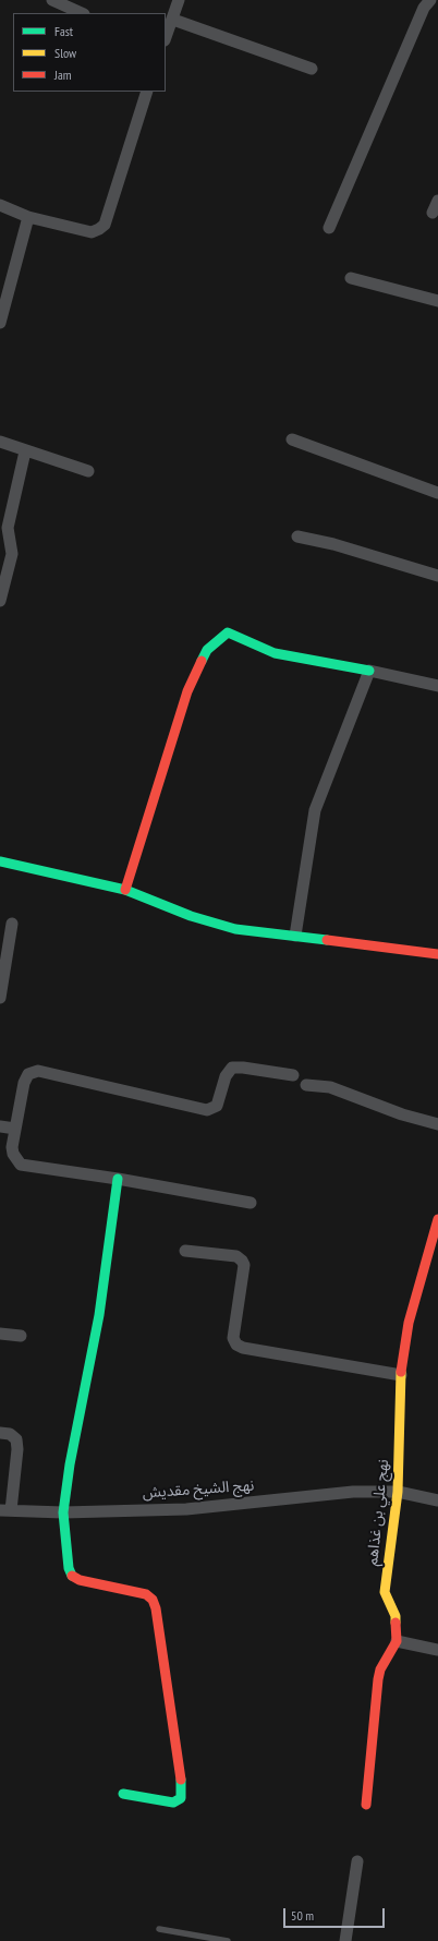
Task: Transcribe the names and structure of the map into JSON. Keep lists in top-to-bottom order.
{
  "streets": {
    "street": ["نهج الشيخ مقديش", "نهج علي بن غذاهم"]
  },
  "crossings": [
    ["نهج الشيخ مقديش", "نهج علي بن غذاهم"]
  ],
  "legend": ["Fast", "Slow", "Jam"],
  "scale_bar": "50 m"
}
